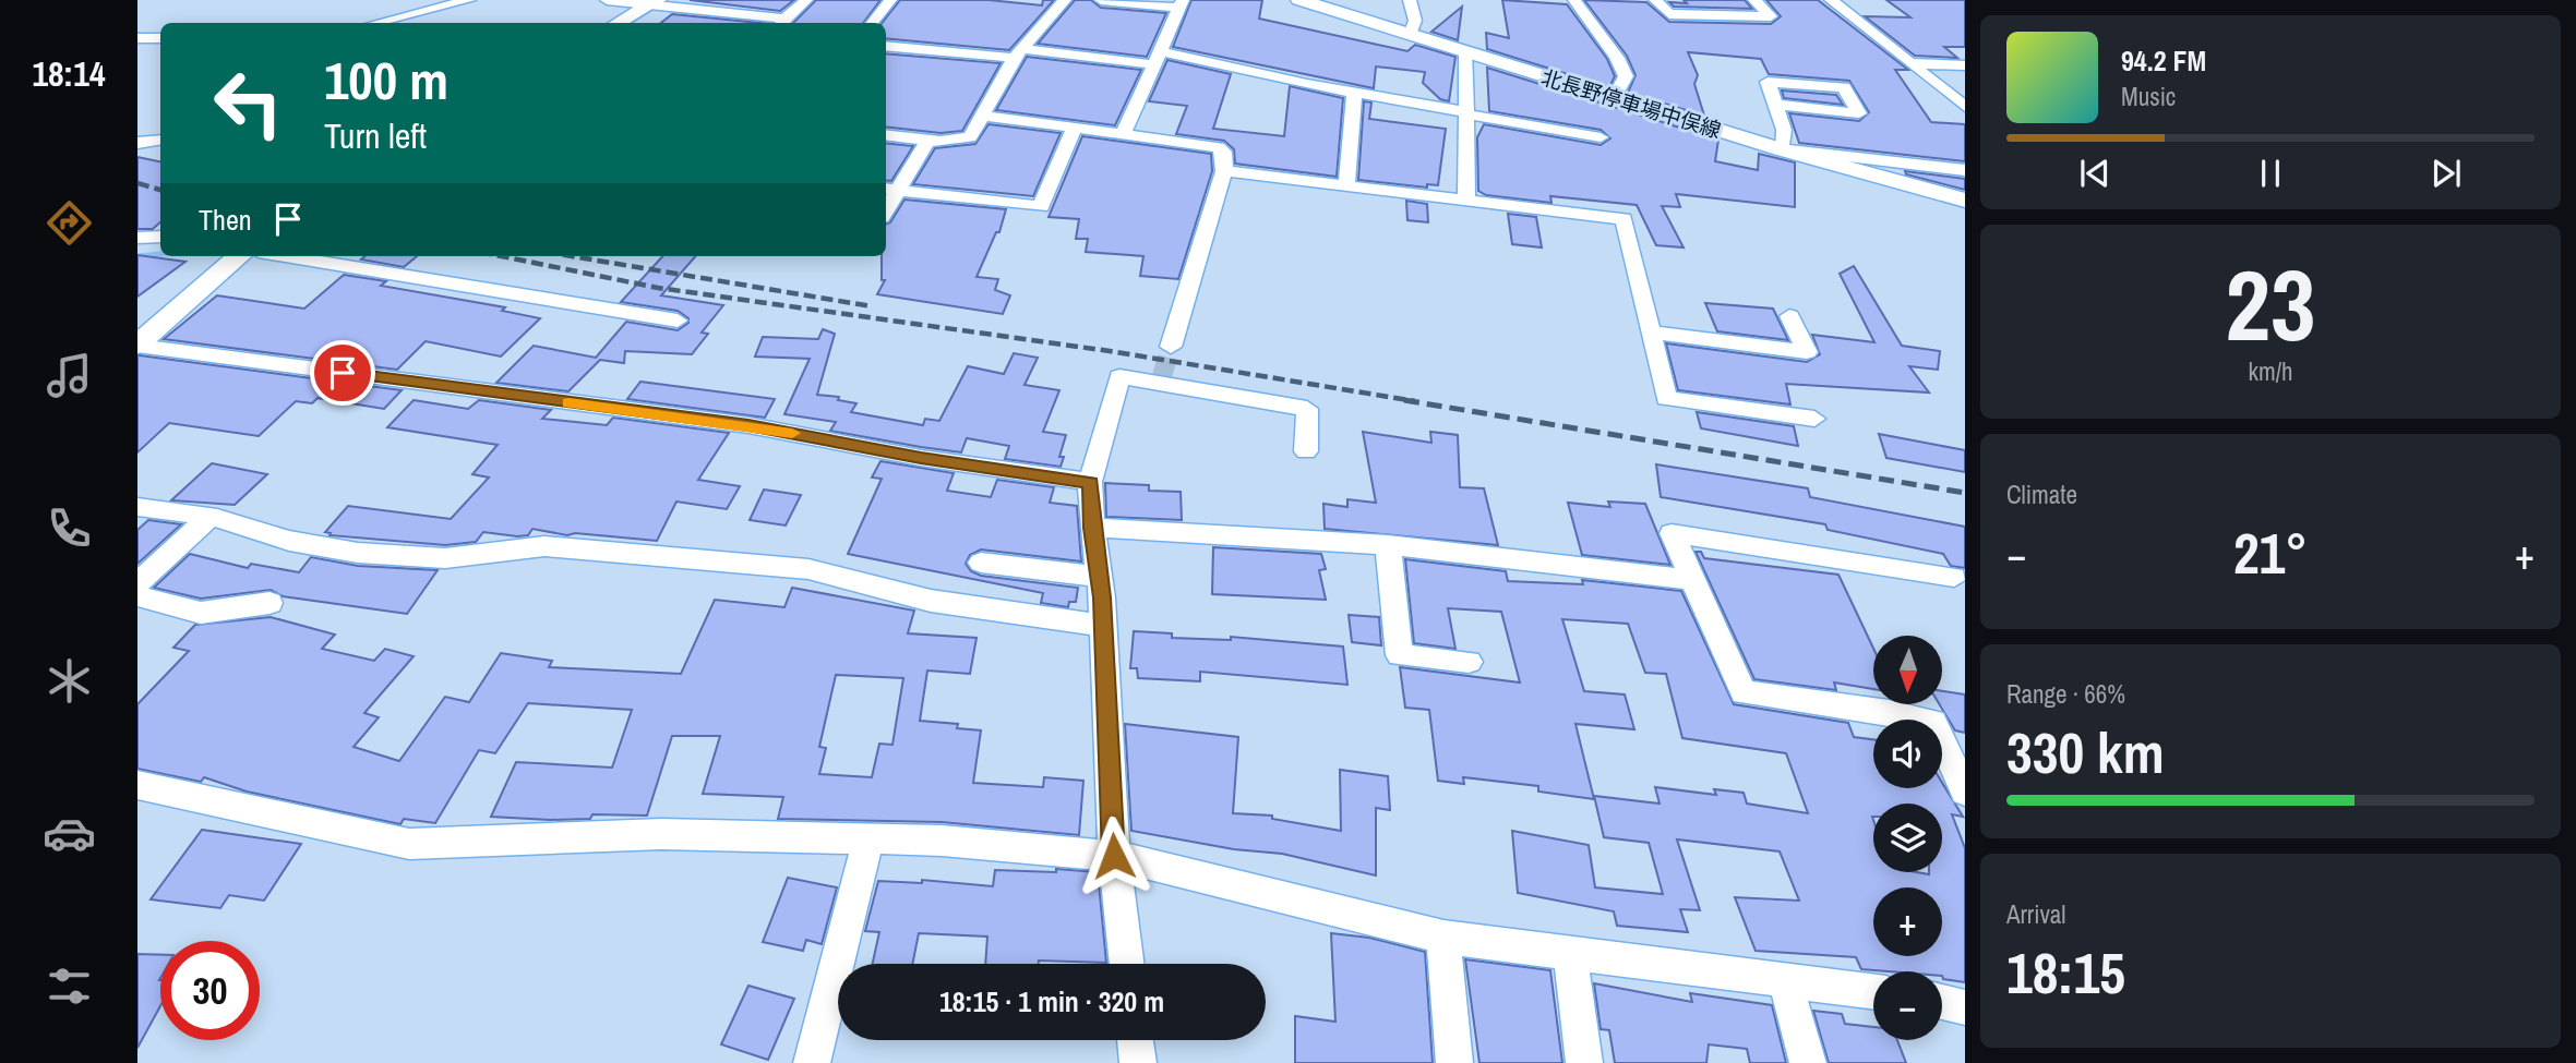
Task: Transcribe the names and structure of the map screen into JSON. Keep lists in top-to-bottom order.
{
  "streets": {
    "main road": ["北長野停車場中俣線"]
  },
  "north": "bottom",
  "page": {
    "tabs": "18:14",
    "turn": ["100 m", "Turn left"],
    "song": ["94.2 FM", "Music"],
    "then": "Then",
    "tile": [
      ["23", "km/h"],
      "Climate",
      ["Range · 66%", "330 km"],
      ["Arrival", "18:15"]
    ],
    "heat": ["−", "21°", "+"],
    "map_buttons": ["+", "−"],
    "limit": "30",
    "trip": "18:15 · 1 min · 320 m"
  }
}
